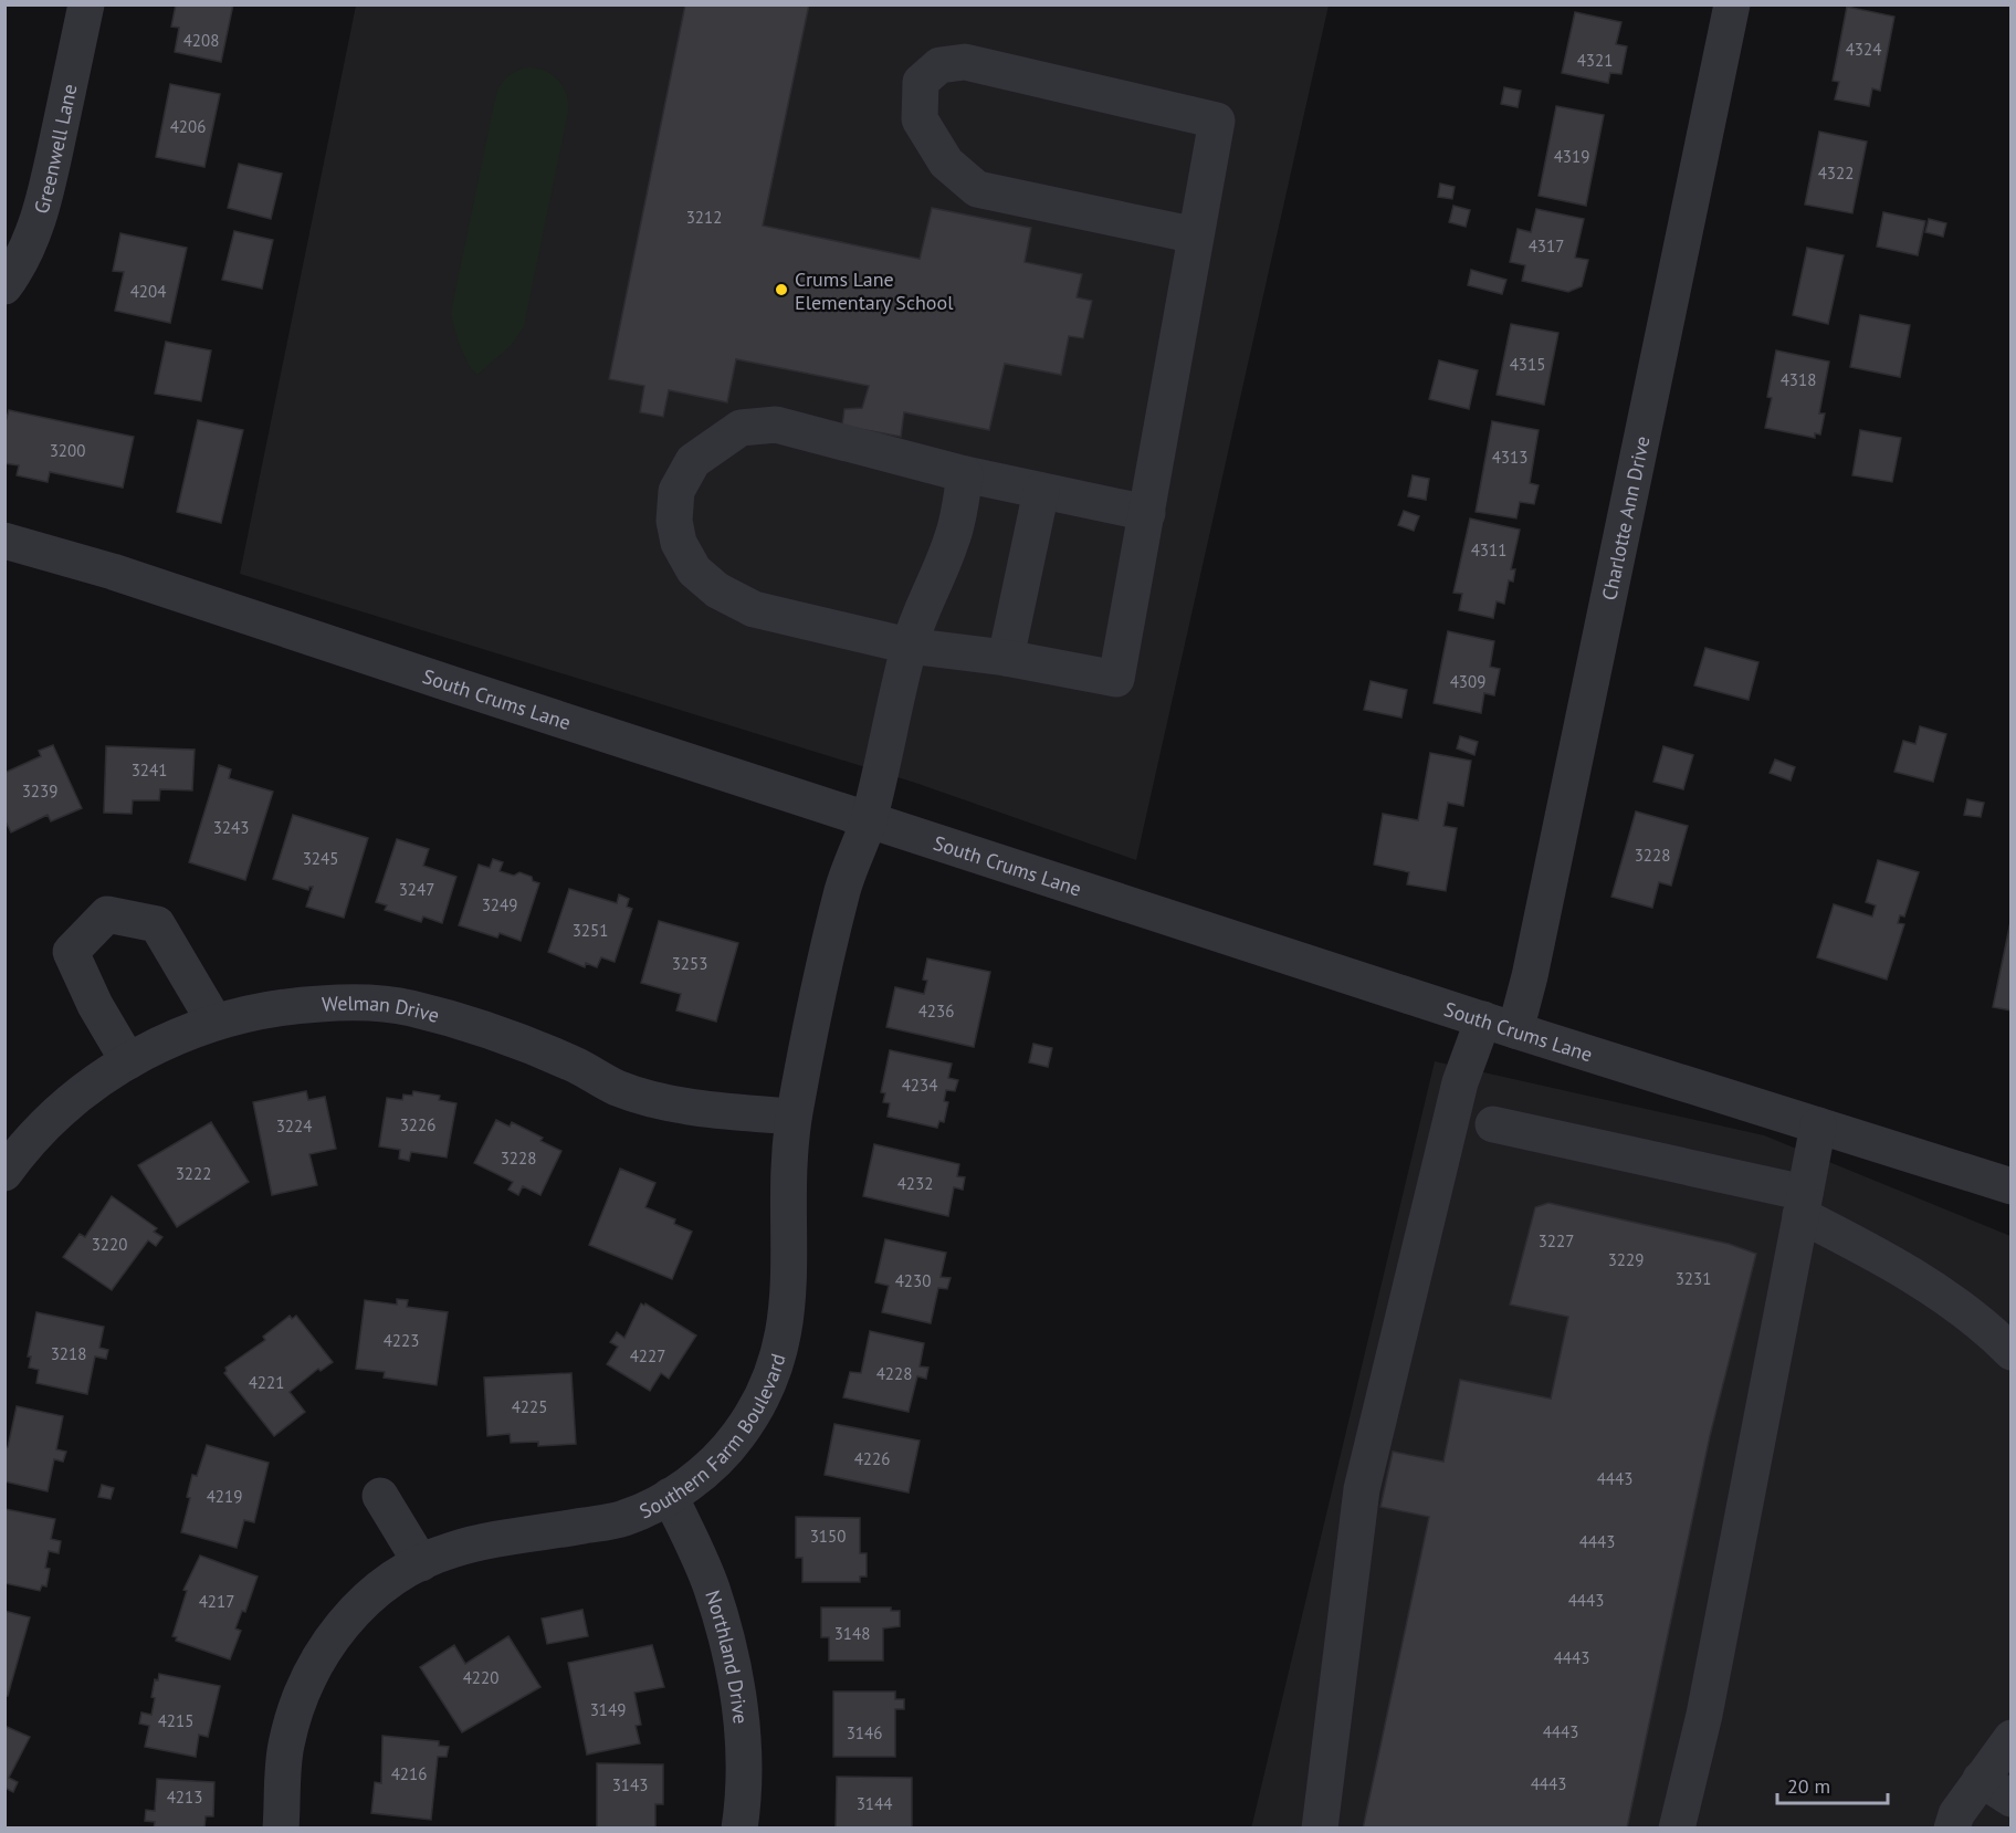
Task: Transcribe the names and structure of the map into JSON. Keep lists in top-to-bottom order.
{
  "streets": {
    "street": [
      "Greenwell Lane",
      "Charlotte Ann Drive",
      "South Crums Lane",
      "Welman Drive",
      "Southern Farm Boulevard",
      "Northland Drive"
    ]
  },
  "crossings": [
    ["Charlotte Ann Drive", "South Crums Lane"],
    ["South Crums Lane", "Southern Farm Boulevard"],
    ["Welman Drive", "Southern Farm Boulevard"],
    ["Southern Farm Boulevard", "Northland Drive"]
  ],
  "places": ["Crums Lane Elementary School"],
  "house_numbers": [
    "4208",
    "4324",
    "4321",
    "4206",
    "4319",
    "4322",
    "3212",
    "4317",
    "4204",
    "4315",
    "4318",
    "3200",
    "4313",
    "4311",
    "4309",
    "3241",
    "3239",
    "3243",
    "3228",
    "3245",
    "3247",
    "3249",
    "3251",
    "3253",
    "4236",
    "4234",
    "3226",
    "3224",
    "3228",
    "3222",
    "4232",
    "3227",
    "3220",
    "3229",
    "3231",
    "4230",
    "4223",
    "3218",
    "4227",
    "4228",
    "4221",
    "4225",
    "4226",
    "4443",
    "4219",
    "3150",
    "4443",
    "4443",
    "4217",
    "3148",
    "4443",
    "4220",
    "3149",
    "4215",
    "4443",
    "3146",
    "4216",
    "4443",
    "3143",
    "4213",
    "3144"
  ],
  "scale_bar": "20 m"
}
